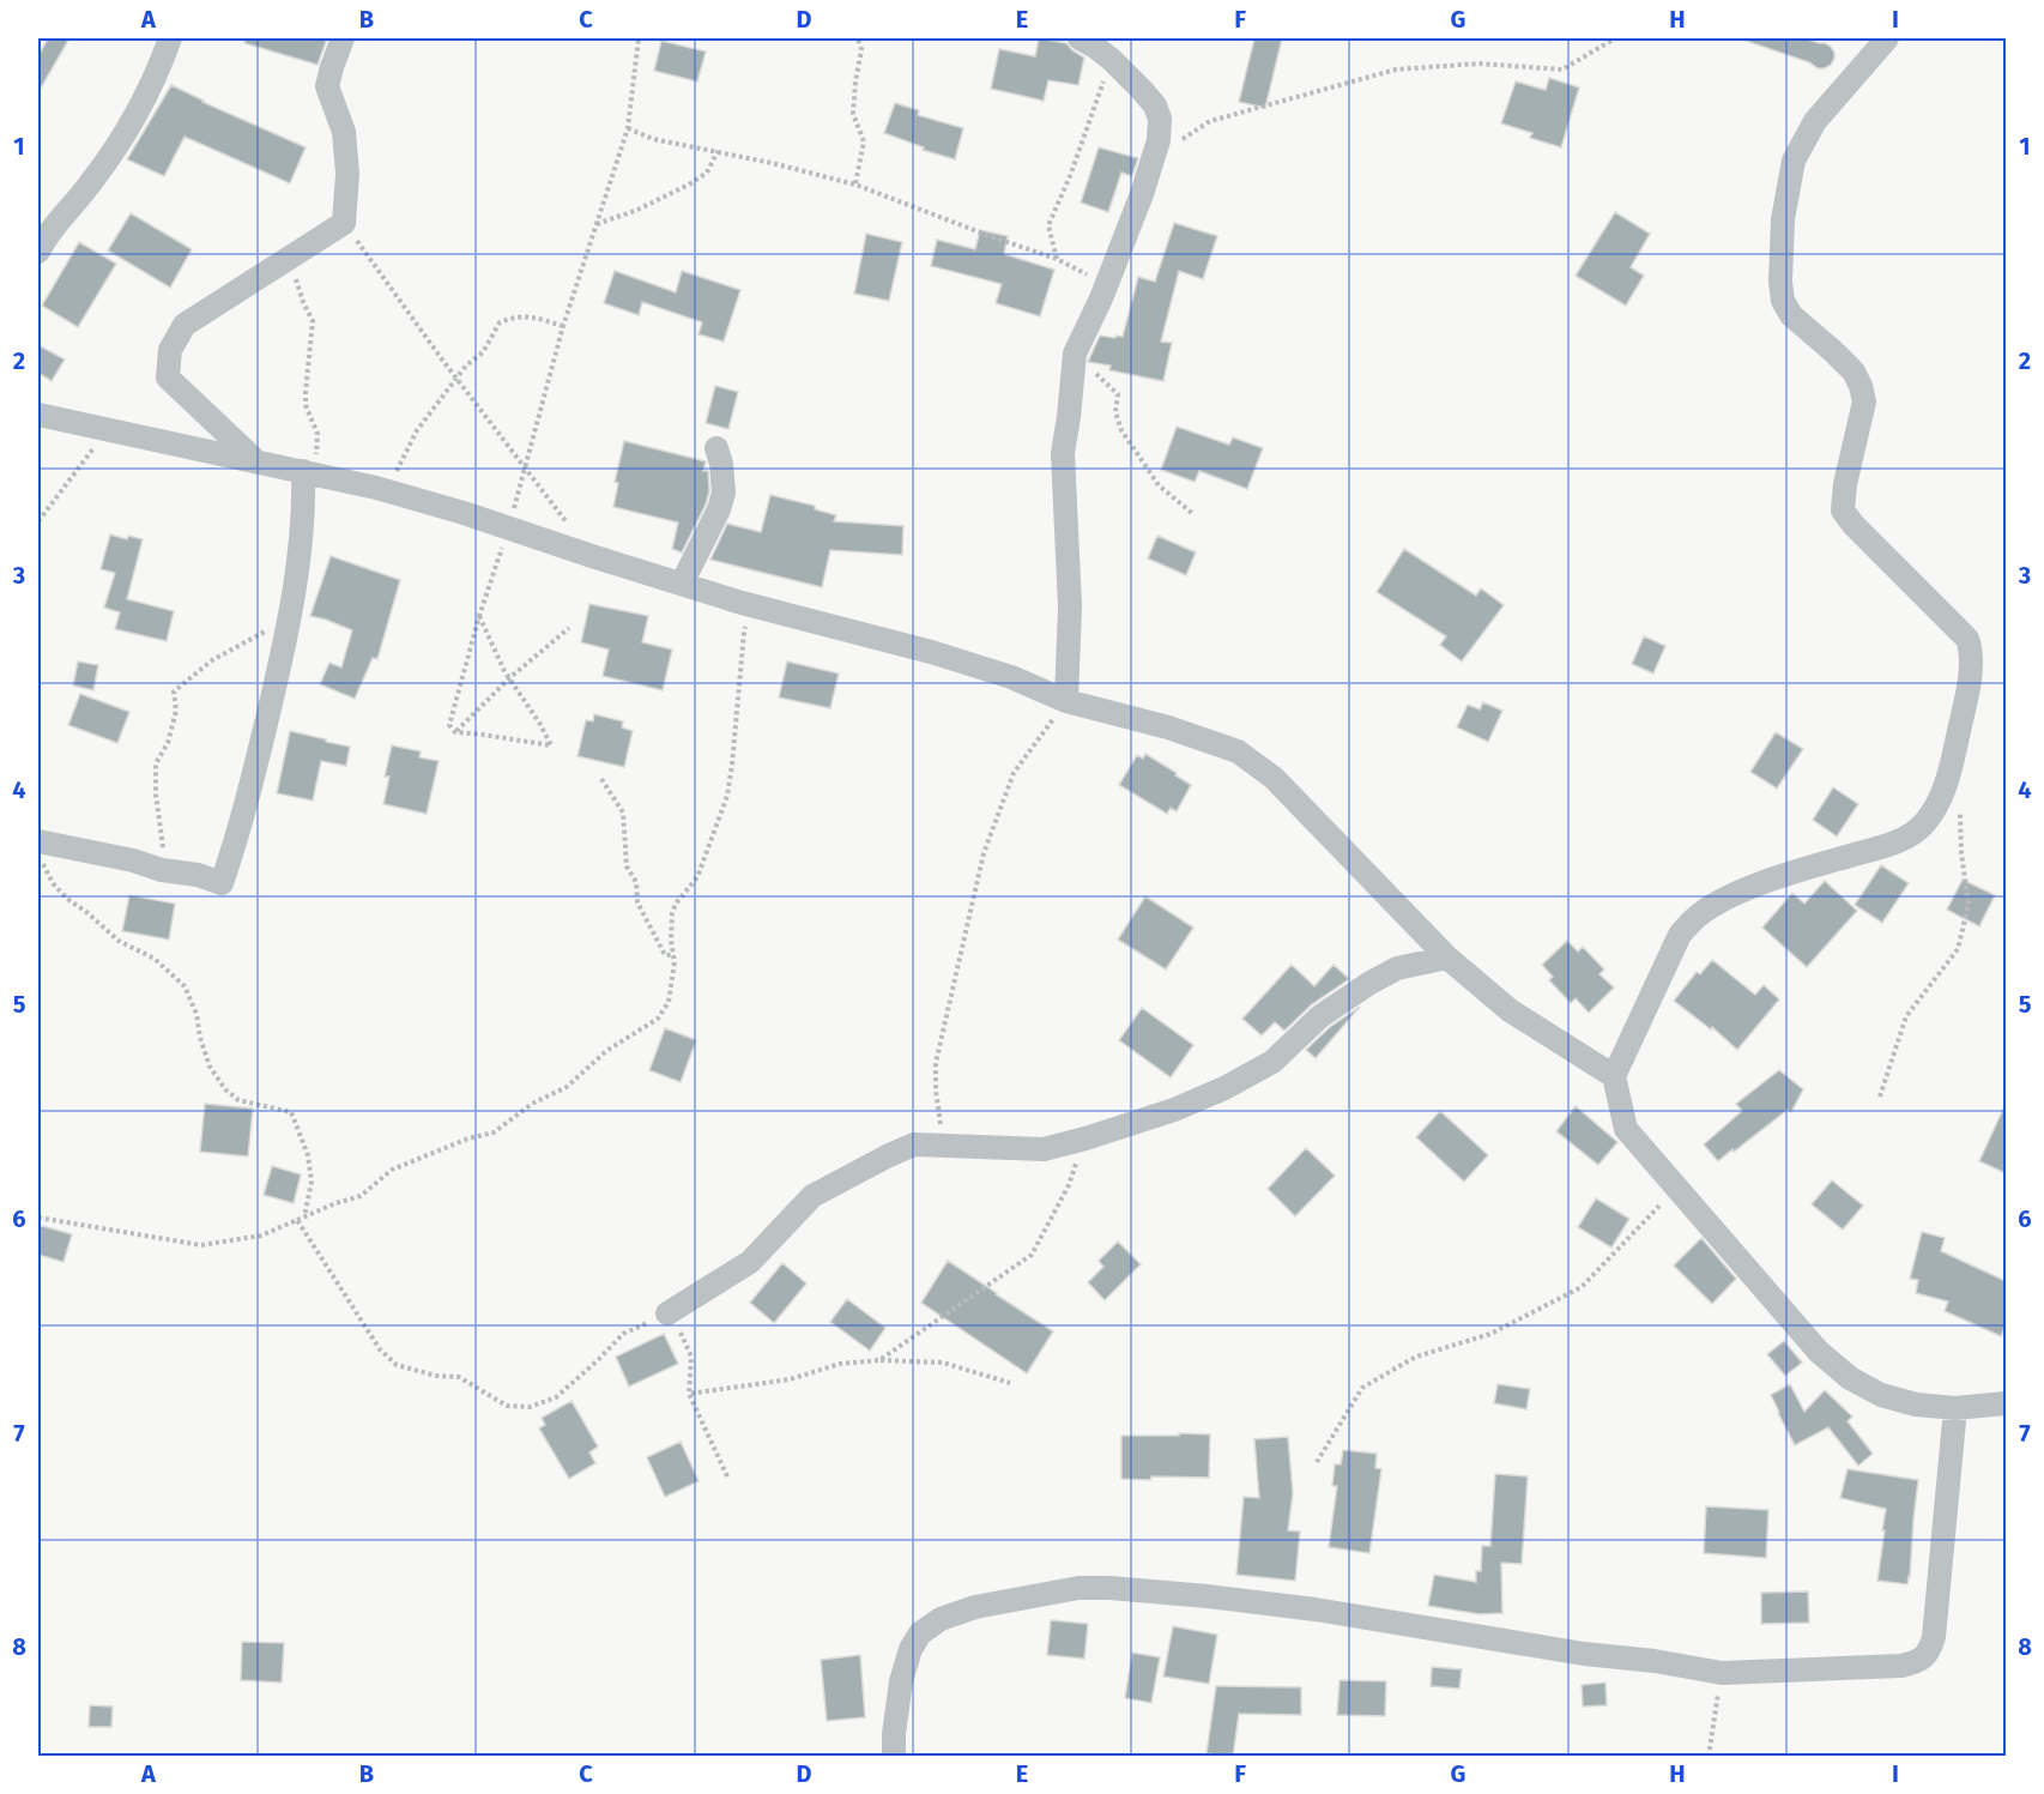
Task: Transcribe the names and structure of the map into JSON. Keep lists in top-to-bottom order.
{
  "grid": {
    "columns": [
      "A",
      "B",
      "C",
      "D",
      "E",
      "F",
      "G",
      "H",
      "I"
    ],
    "rows": [
      "1",
      "2",
      "3",
      "4",
      "5",
      "6",
      "7",
      "8"
    ]
  }
}
